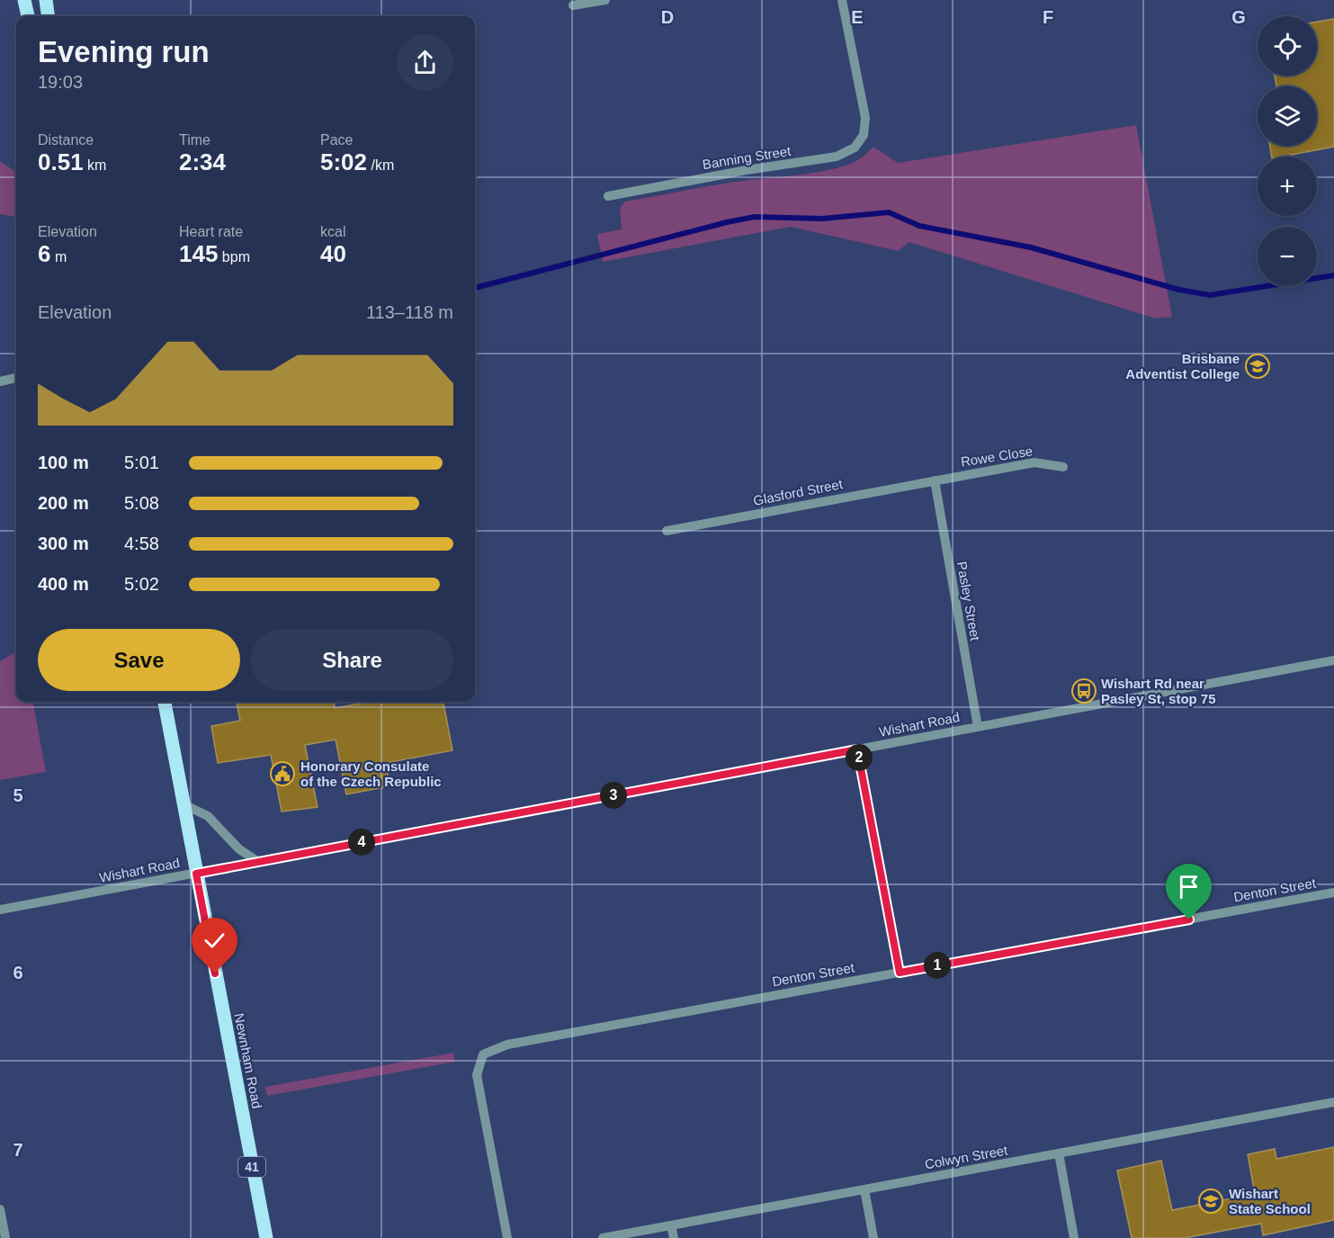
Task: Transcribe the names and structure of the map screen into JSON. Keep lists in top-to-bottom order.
{
  "streets": {
    "main road": ["Newnham Road", "41"],
    "street": [
      "Banning Street",
      "Rowe Close",
      "Glasford Street",
      "Pasley Street",
      "Wishart Road",
      "Denton Street",
      "Colwyn Street"
    ]
  },
  "crossings": [
    ["Rowe Close", "Glasford Street"],
    ["Rowe Close", "Pasley Street"],
    ["Glasford Street", "Pasley Street"],
    ["Pasley Street", "Wishart Road"],
    ["Wishart Road", "Newnham Road"]
  ],
  "places": {
    "school or university": ["Brisbane Adventist College", "Wishart State School"],
    "bus stop": ["Wishart Rd near Pasley St, stop 75"],
    "public building": ["Honorary Consulate of the Czech Republic"]
  },
  "page": {
    "map_buttons": ["+", "−"],
    "heading": ["Evening run", "19:03"],
    "stats": [
      ["Distance", "0.51 km"],
      ["Time", "2:34"],
      ["Pace", "5:02 /km"],
      ["Elevation", "6 m"],
      ["Heart rate", "145 bpm"],
      ["kcal", "40"]
    ],
    "chart": ["Elevation", "113–118 m"],
    "list": [
      {
        "name": "100 m",
        "note": "5:01"
      },
      {
        "name": "200 m",
        "note": "5:08"
      },
      {
        "name": "300 m",
        "note": "4:58"
      },
      {
        "name": "400 m",
        "note": "5:02"
      }
    ],
    "buttons": ["Save", "Share"],
    "pins": [
      "2",
      "3",
      "4",
      "1"
    ]
  },
  "grid": {
    "columns": [
      "D",
      "E",
      "F",
      "G"
    ],
    "rows": ["5", "6", "7"]
  }
}
